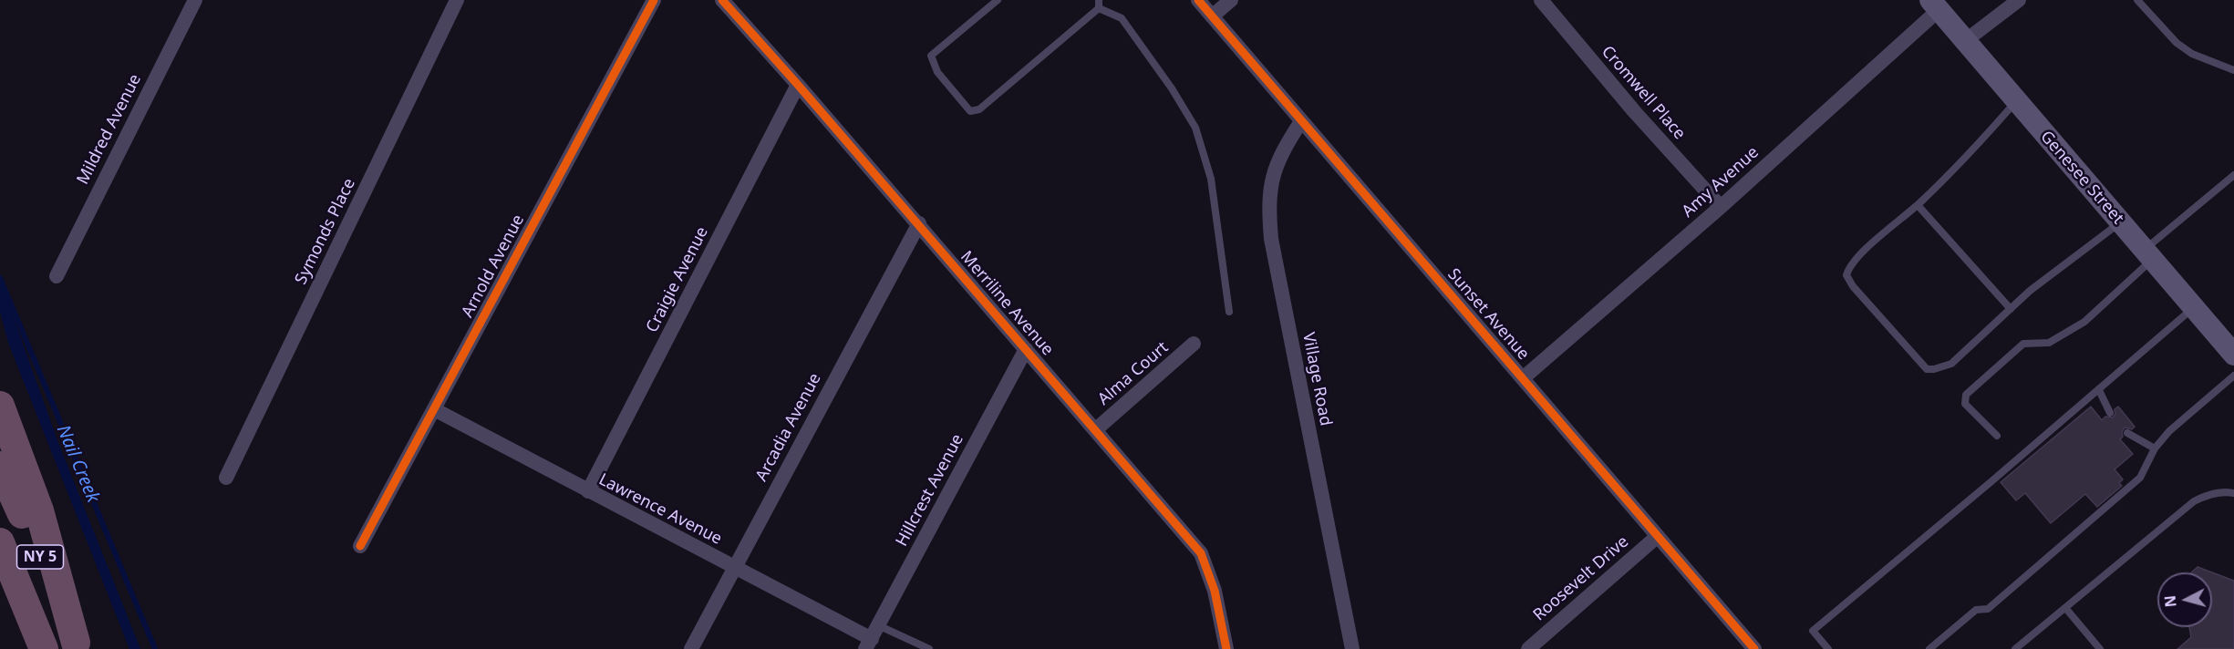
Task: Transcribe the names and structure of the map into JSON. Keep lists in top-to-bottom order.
{
  "streets": {
    "highway": ["NY 5"],
    "main road": ["Genesee Street"],
    "street": [
      "Cromwell Place",
      "Mildred Avenue",
      "Amy Avenue",
      "Symonds Place",
      "Arnold Avenue",
      "Craigie Avenue",
      "Merriline Avenue",
      "Sunset Avenue",
      "Alma Court",
      "Village Road",
      "Arcadia Avenue",
      "Hillcrest Avenue",
      "Lawrence Avenue",
      "Roosevelt Drive"
    ]
  },
  "crossings": [
    ["Cromwell Place", "Amy Avenue"],
    ["Genesee Street", "Amy Avenue"],
    ["Amy Avenue", "Sunset Avenue"],
    ["Arnold Avenue", "Lawrence Avenue"],
    ["Craigie Avenue", "Merriline Avenue"],
    ["Craigie Avenue", "Lawrence Avenue"],
    ["Merriline Avenue", "Alma Court"],
    ["Merriline Avenue", "Arcadia Avenue"],
    ["Merriline Avenue", "Hillcrest Avenue"],
    ["Sunset Avenue", "Village Road"],
    ["Sunset Avenue", "Roosevelt Drive"],
    ["Arcadia Avenue", "Lawrence Avenue"],
    ["Hillcrest Avenue", "Lawrence Avenue"]
  ],
  "water": ["Nail Creek"],
  "north": "left"
}
